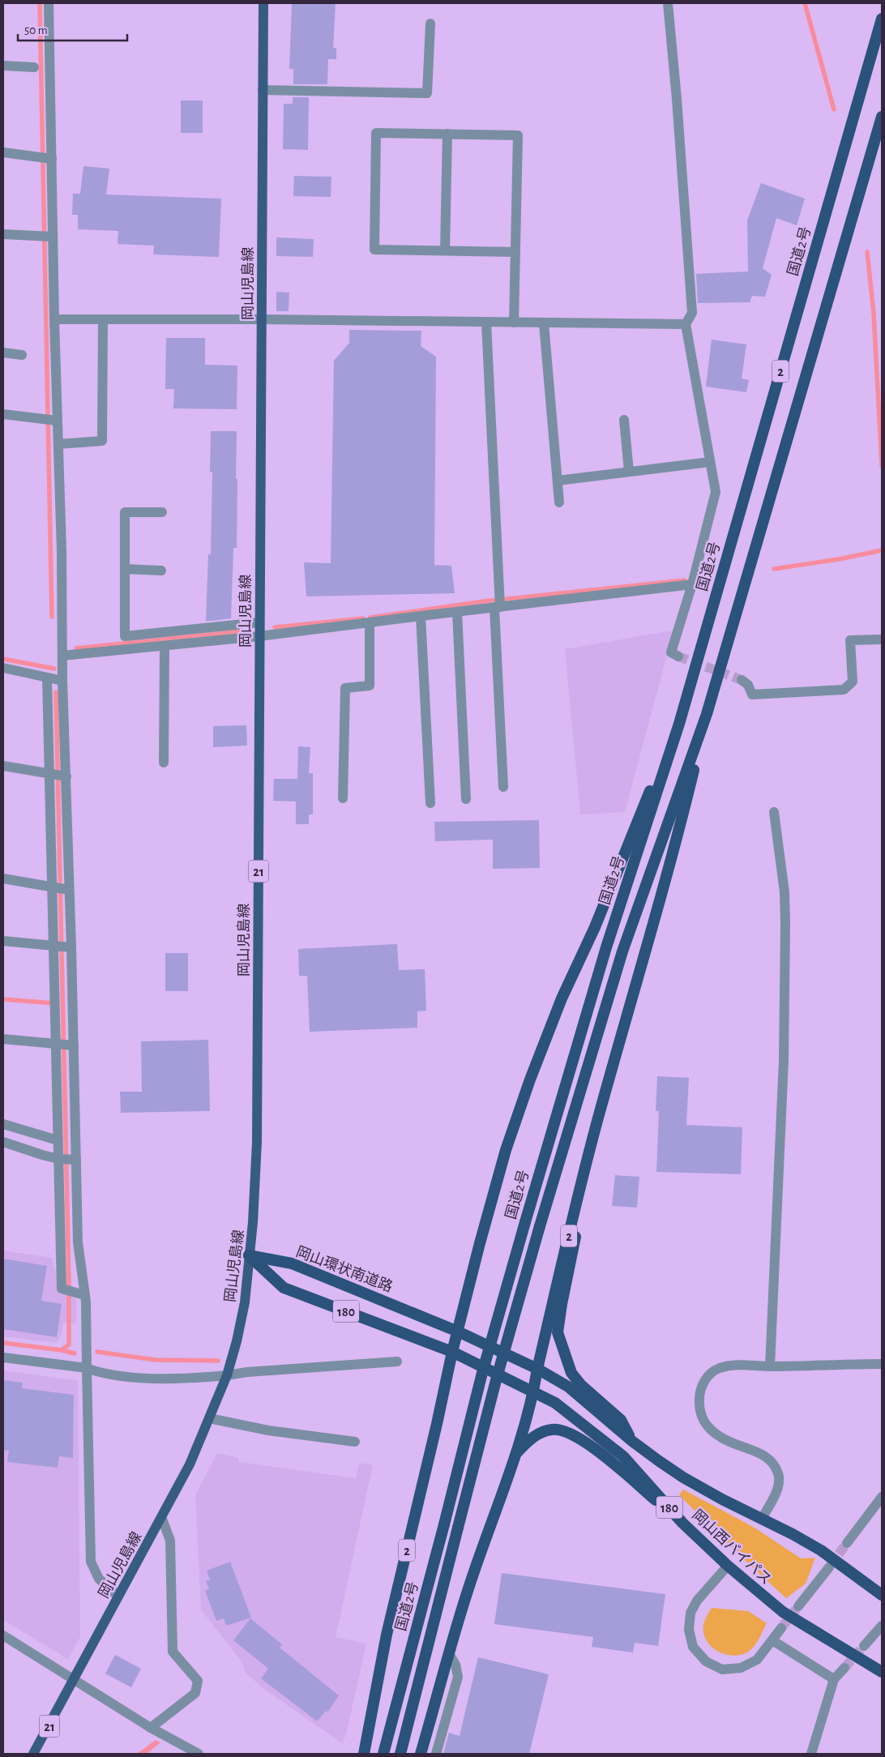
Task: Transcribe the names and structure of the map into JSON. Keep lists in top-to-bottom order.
{
  "streets": {
    "highway": [
      "国道2号",
      "2",
      "岡山環状南道路",
      "180",
      "岡山西バイパス"
    ],
    "main road": ["岡山児島線", "21"]
  },
  "crossings": [
    ["国道2号", "2"],
    ["岡山児島線", "岡山環状南道路"],
    ["岡山児島線", "180"],
    ["2", "岡山環状南道路"],
    ["2", "180"],
    ["2", "岡山西バイパス"],
    ["岡山環状南道路", "180"],
    ["岡山環状南道路", "岡山西バイパス"],
    ["180", "岡山西バイパス"]
  ],
  "scale_bar": "50 m"
}
